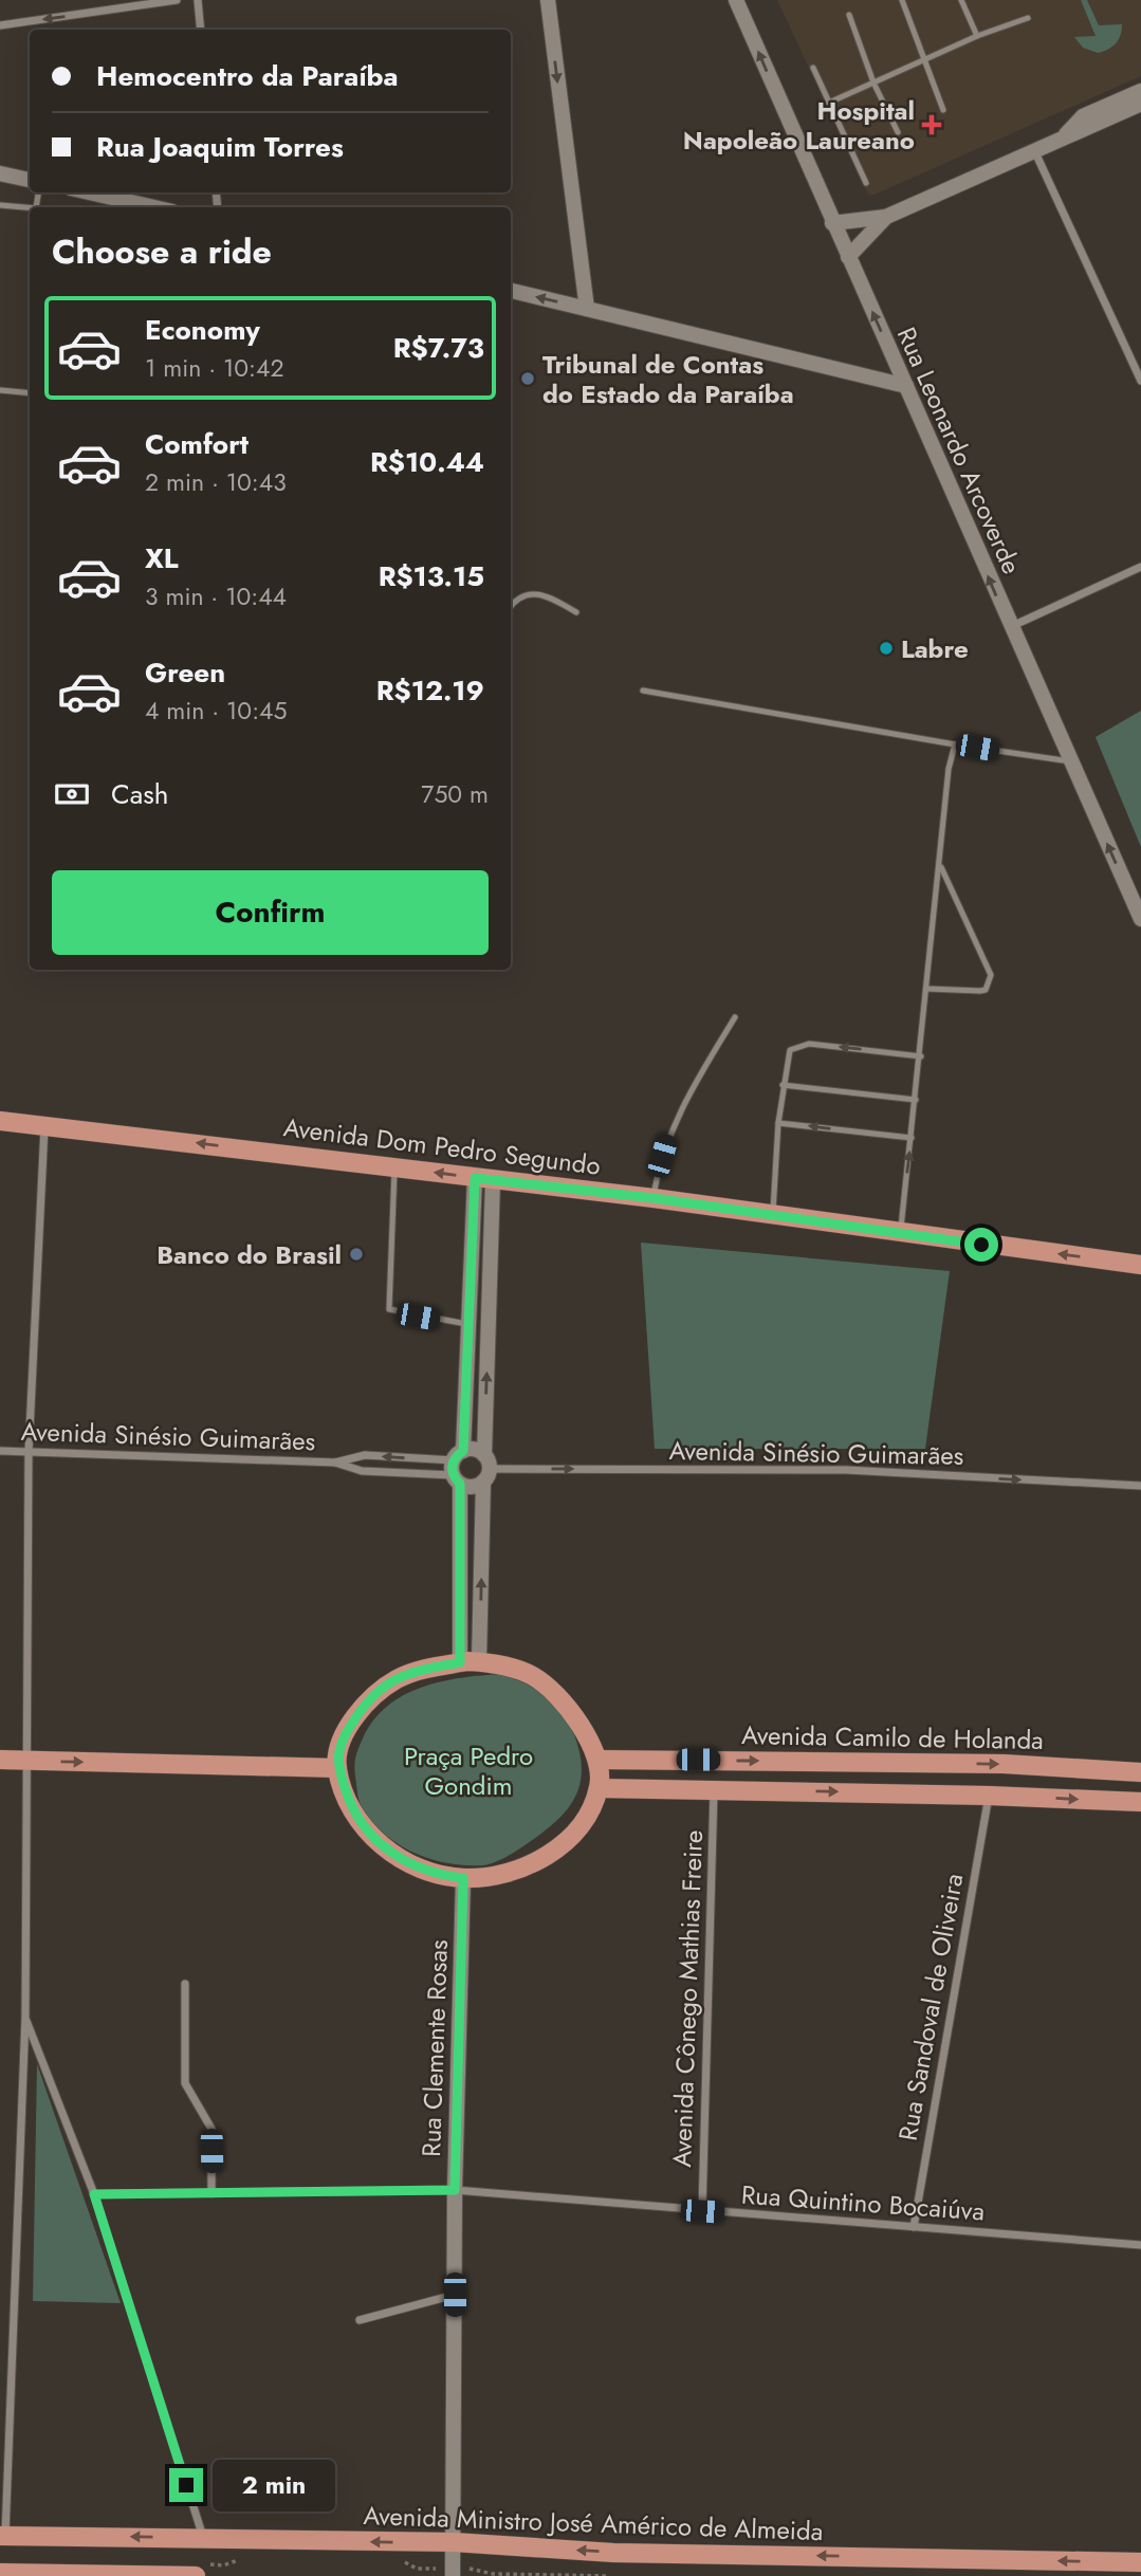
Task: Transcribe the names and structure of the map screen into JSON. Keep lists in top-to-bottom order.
{
  "streets": {
    "main road": ["Avenida Dom Pedro Segundo", "Avenida Camilo de Holanda", "Avenida Ministro José Américo de Almeida"],
    "street": [
      "Rua Leonardo Arcoverde",
      "Avenida Sinésio Guimarães",
      "Avenida Cônego Mathias Freire",
      "Rua Sandoval de Oliveira",
      "Rua Clemente Rosas",
      "Rua Quintino Bocaiúva"
    ]
  },
  "crossings": [
    ["Avenida Camilo de Holanda", "Avenida Cônego Mathias Freire"],
    ["Avenida Camilo de Holanda", "Rua Sandoval de Oliveira"],
    ["Avenida Camilo de Holanda", "Rua Clemente Rosas"],
    ["Avenida Cônego Mathias Freire", "Rua Quintino Bocaiúva"],
    ["Rua Sandoval de Oliveira", "Rua Quintino Bocaiúva"],
    ["Rua Clemente Rosas", "Rua Quintino Bocaiúva"],
    ["Rua Clemente Rosas", "Avenida Ministro José Américo de Almeida"]
  ],
  "one_way": [
    "Rua Leonardo Arcoverde",
    "Avenida Dom Pedro Segundo",
    "Avenida Camilo de Holanda",
    "Avenida Ministro José Américo de Almeida"
  ],
  "parks": ["Praça Pedro Gondim"],
  "places": {
    "health": ["Hospital Napoleão Laureano"],
    "other": ["Tribunal de Contas do Estado da Paraíba", "Labre", "Banco do Brasil"]
  },
  "page": {
    "banner": ["Hemocentro da Paraíba", "Rua Joaquim Torres"],
    "heading": "Choose a ride",
    "list": [
      {
        "name": "Economy",
        "note": "1 min · 10:42",
        "value": "R$7.73"
      },
      {
        "name": "Comfort",
        "note": "2 min · 10:43",
        "value": "R$10.44"
      },
      {
        "name": "XL",
        "note": "3 min · 10:44",
        "value": "R$13.15"
      },
      {
        "name": "Green",
        "note": "4 min · 10:45",
        "value": "R$12.19"
      }
    ],
    "pay": ["Cash", "750 m"],
    "buttons": "Confirm",
    "bubble": "2 min"
  }
}
